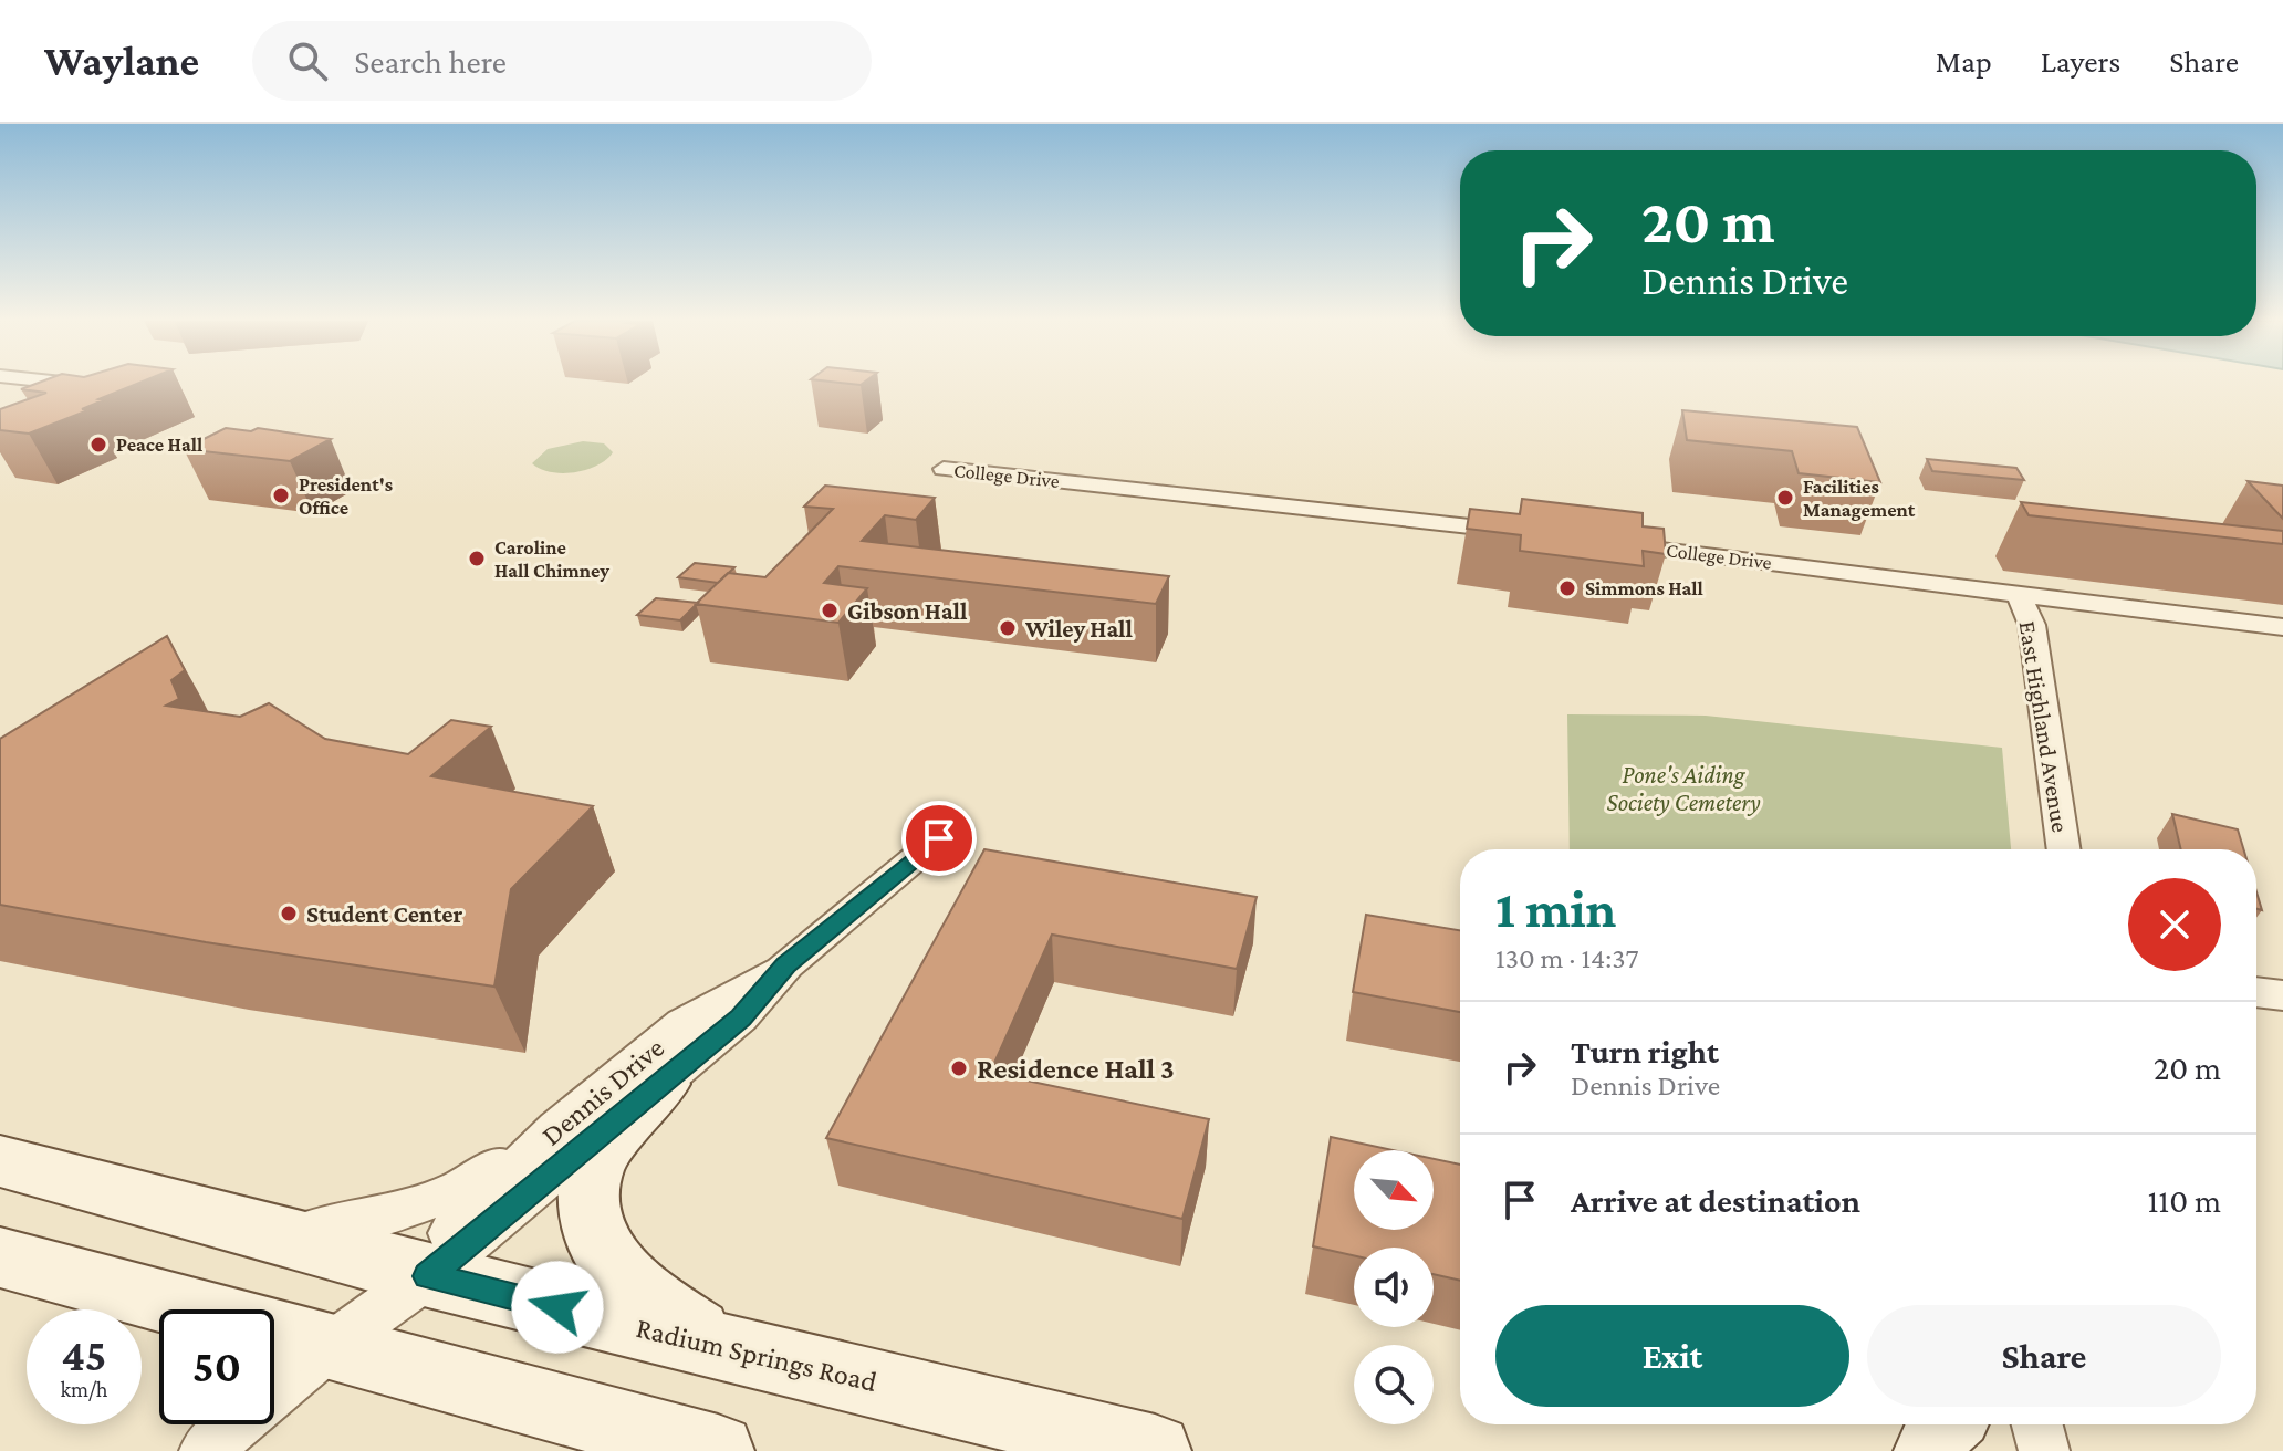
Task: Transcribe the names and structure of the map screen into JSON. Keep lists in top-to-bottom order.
{
  "streets": {
    "main road": ["Radium Springs Road"],
    "street": ["College Drive", "East Highland Avenue", "Dennis Drive"]
  },
  "crossings": [
    ["College Drive", "East Highland Avenue"],
    ["Dennis Drive", "Radium Springs Road"]
  ],
  "parks": ["Pone's Aiding Society Cemetery"],
  "places": [
    "Peace Hall",
    "President's Office",
    "Facilities Management",
    "Caroline Hall Chimney",
    "Simmons Hall",
    "Gibson Hall",
    "Wiley Hall",
    "Student Center",
    "Residence Hall 3"
  ],
  "north": "bottom right",
  "page": {
    "header": "Waylane",
    "search": "Search here",
    "nav": ["Map", "Layers", "Share"],
    "turn": ["20 m", "Dennis Drive"],
    "heading": ["1 min", "130 m · 14:37"],
    "list": [
      {
        "name": "Turn right",
        "note": "Dennis Drive",
        "value": "20 m"
      },
      {
        "name": "Arrive at destination",
        "value": "110 m"
      }
    ],
    "buttons": ["Exit", "Share"],
    "speed": "45 km/h",
    "limit": "50"
  }
}
